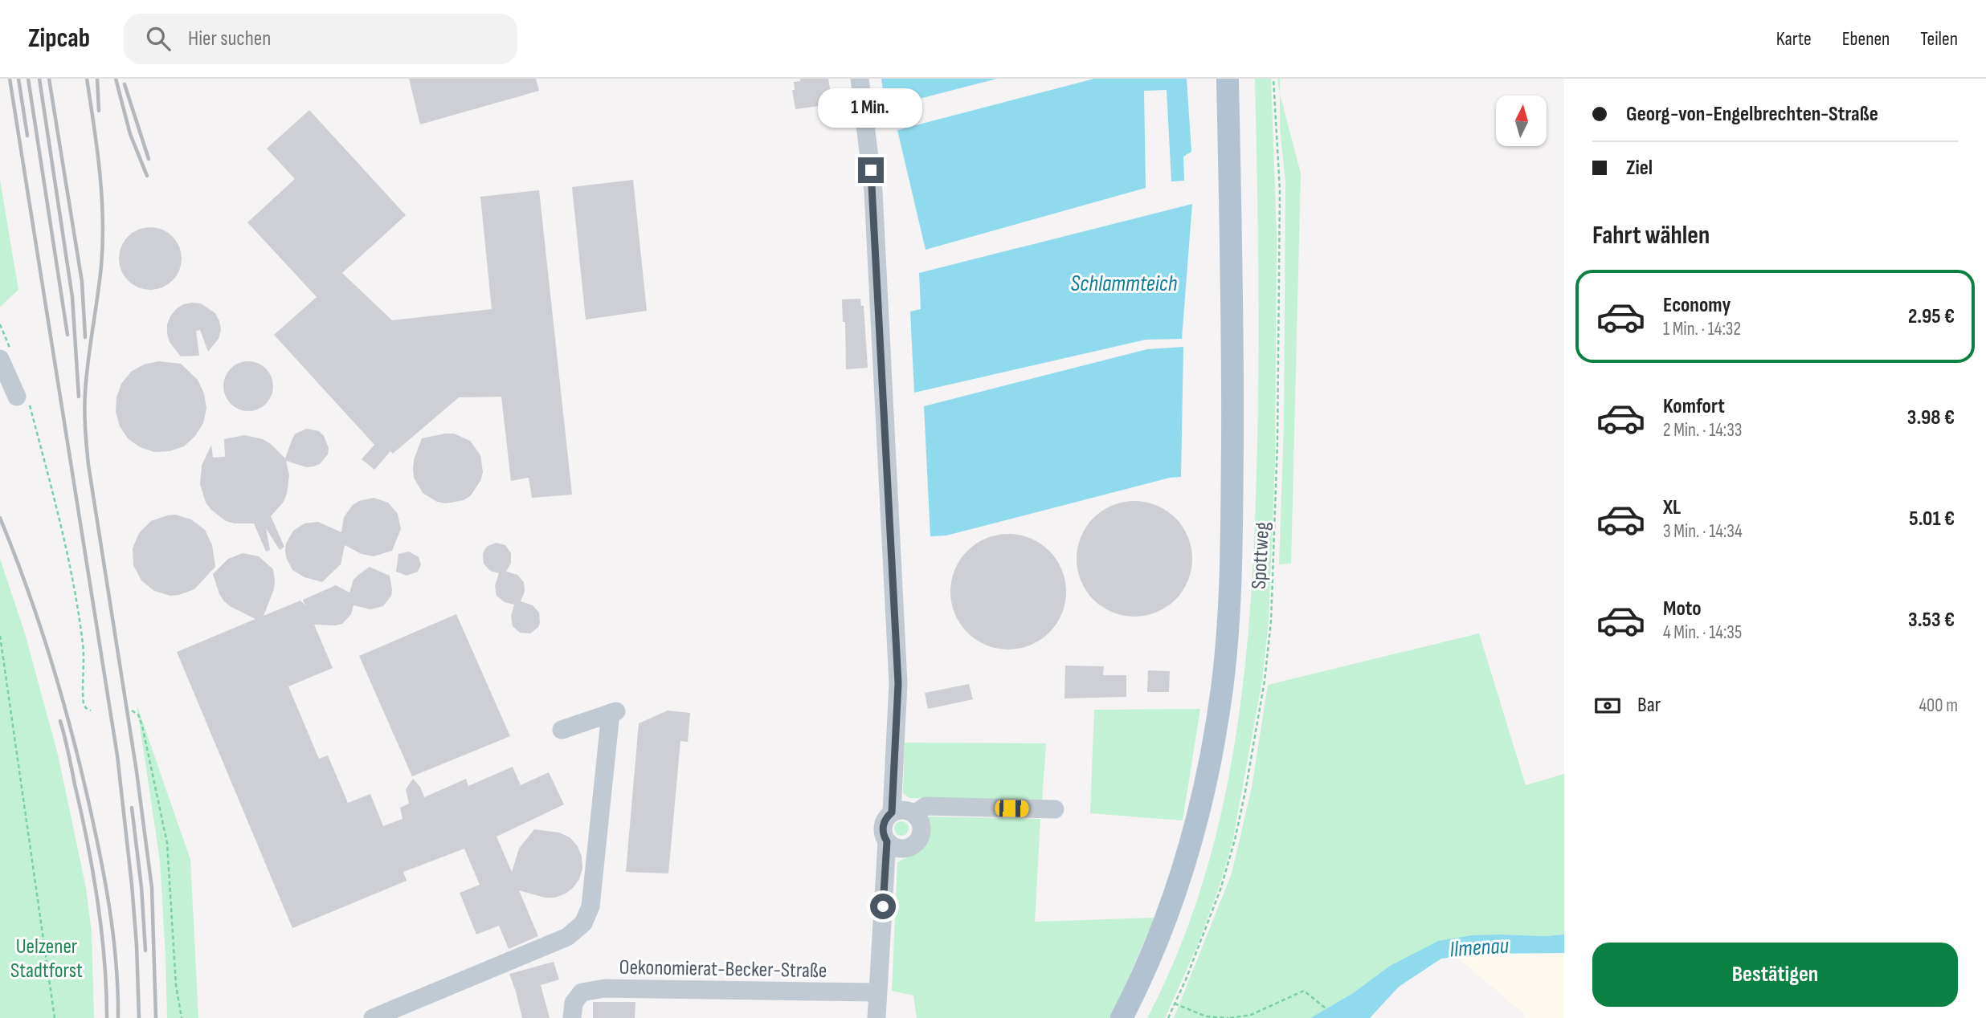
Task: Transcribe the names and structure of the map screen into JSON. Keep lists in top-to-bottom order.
{
  "streets": {
    "street": ["Oekonomierat-Becker-Straße"],
    "path": ["Spottweg"]
  },
  "water": ["Schlammteich", "Ilmenau"],
  "parks": ["Uelzener Stadtforst"],
  "north": "top",
  "page": {
    "header": "Zipcab",
    "search": "Hier suchen",
    "nav": ["Karte", "Ebenen", "Teilen"],
    "banner": ["Georg-von-Engelbrechten-Straße", "Ziel"],
    "bubble": "1 Min.",
    "heading": "Fahrt wählen",
    "list": [
      {
        "name": "Economy",
        "note": "1 Min. · 14:32",
        "value": "2.95 €"
      },
      {
        "name": "Komfort",
        "note": "2 Min. · 14:33",
        "value": "3.98 €"
      },
      {
        "name": "XL",
        "note": "3 Min. · 14:34",
        "value": "5.01 €"
      },
      {
        "name": "Moto",
        "note": "4 Min. · 14:35",
        "value": "3.53 €"
      }
    ],
    "pay": ["Bar", "400 m"],
    "buttons": "Bestätigen"
  }
}
